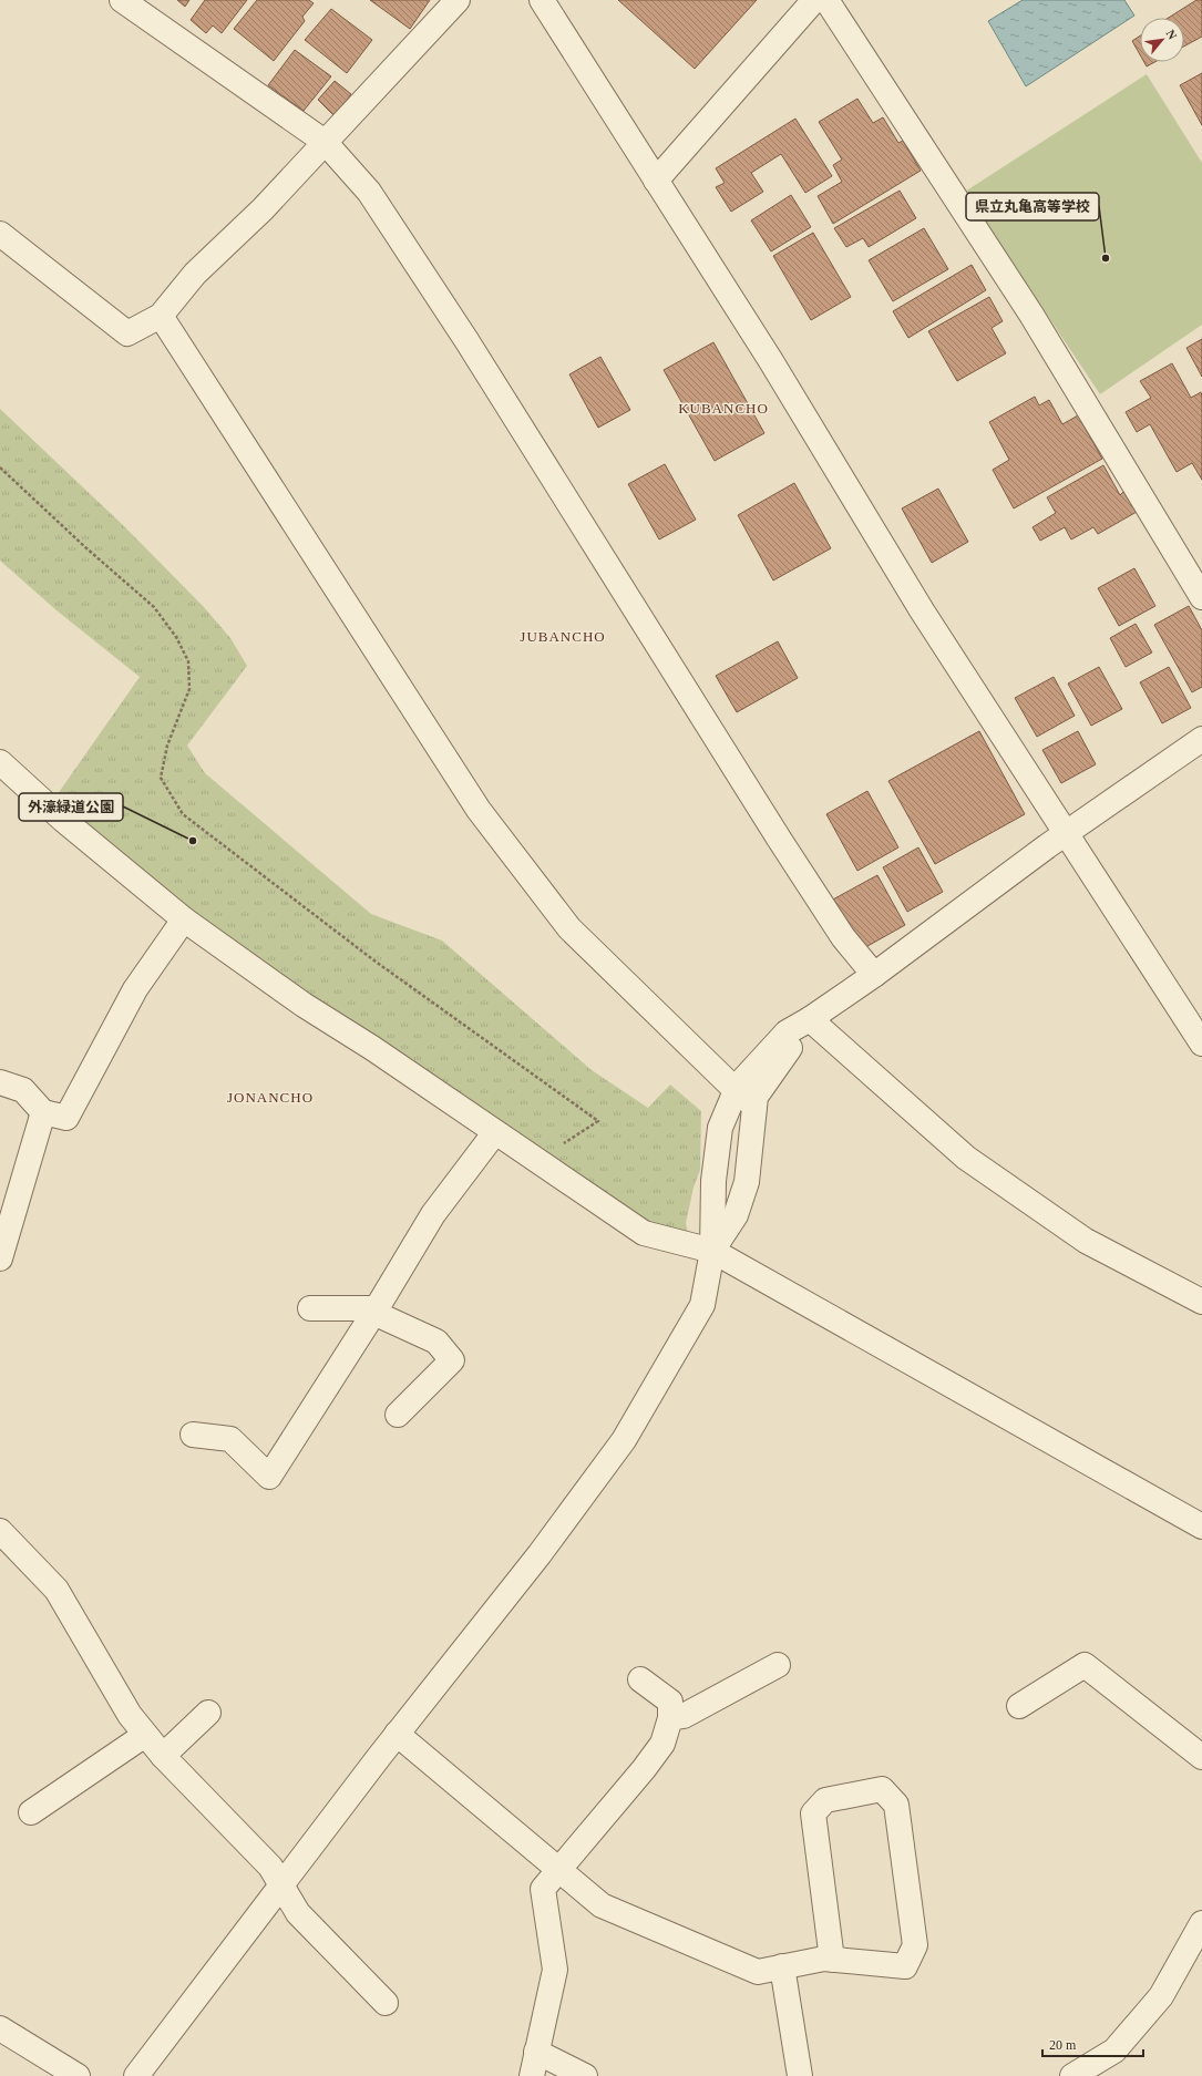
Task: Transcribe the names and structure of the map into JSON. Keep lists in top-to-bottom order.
{
  "districts": ["KUBANCHO", "JUBANCHO", "JONANCHO"],
  "places": ["県立丸亀高等学校", "外濠緑道公園"],
  "scale_bar": "20 m",
  "north": "top right"
}
